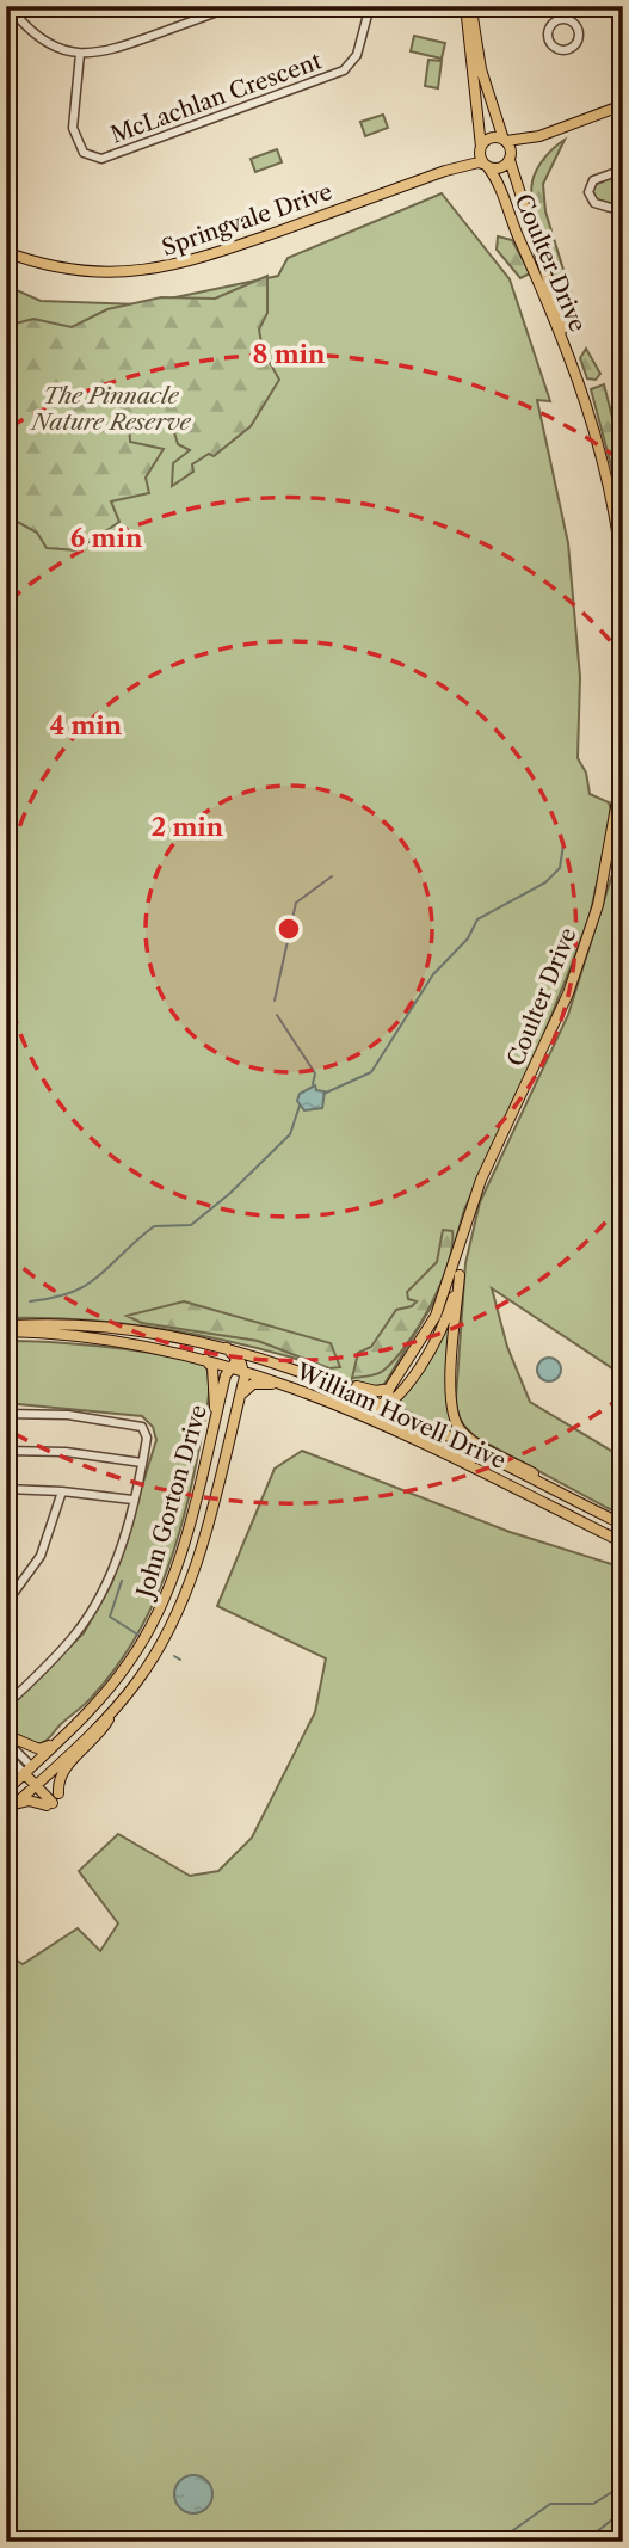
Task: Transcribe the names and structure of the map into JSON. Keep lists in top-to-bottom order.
{
  "streets": {
    "main road": [
      "Springvale Drive",
      "Coulter Drive",
      "William Hovell Drive",
      "John Gorton Drive"
    ],
    "street": ["McLachlan Crescent"]
  },
  "crossings": [
    ["Springvale Drive", "Coulter Drive"],
    ["Coulter Drive", "William Hovell Drive"],
    ["William Hovell Drive", "John Gorton Drive"]
  ],
  "parks": ["The Pinnacle Nature Reserve"],
  "rings": [
    "8 min",
    "6 min",
    "4 min",
    "2 min"
  ]
}
